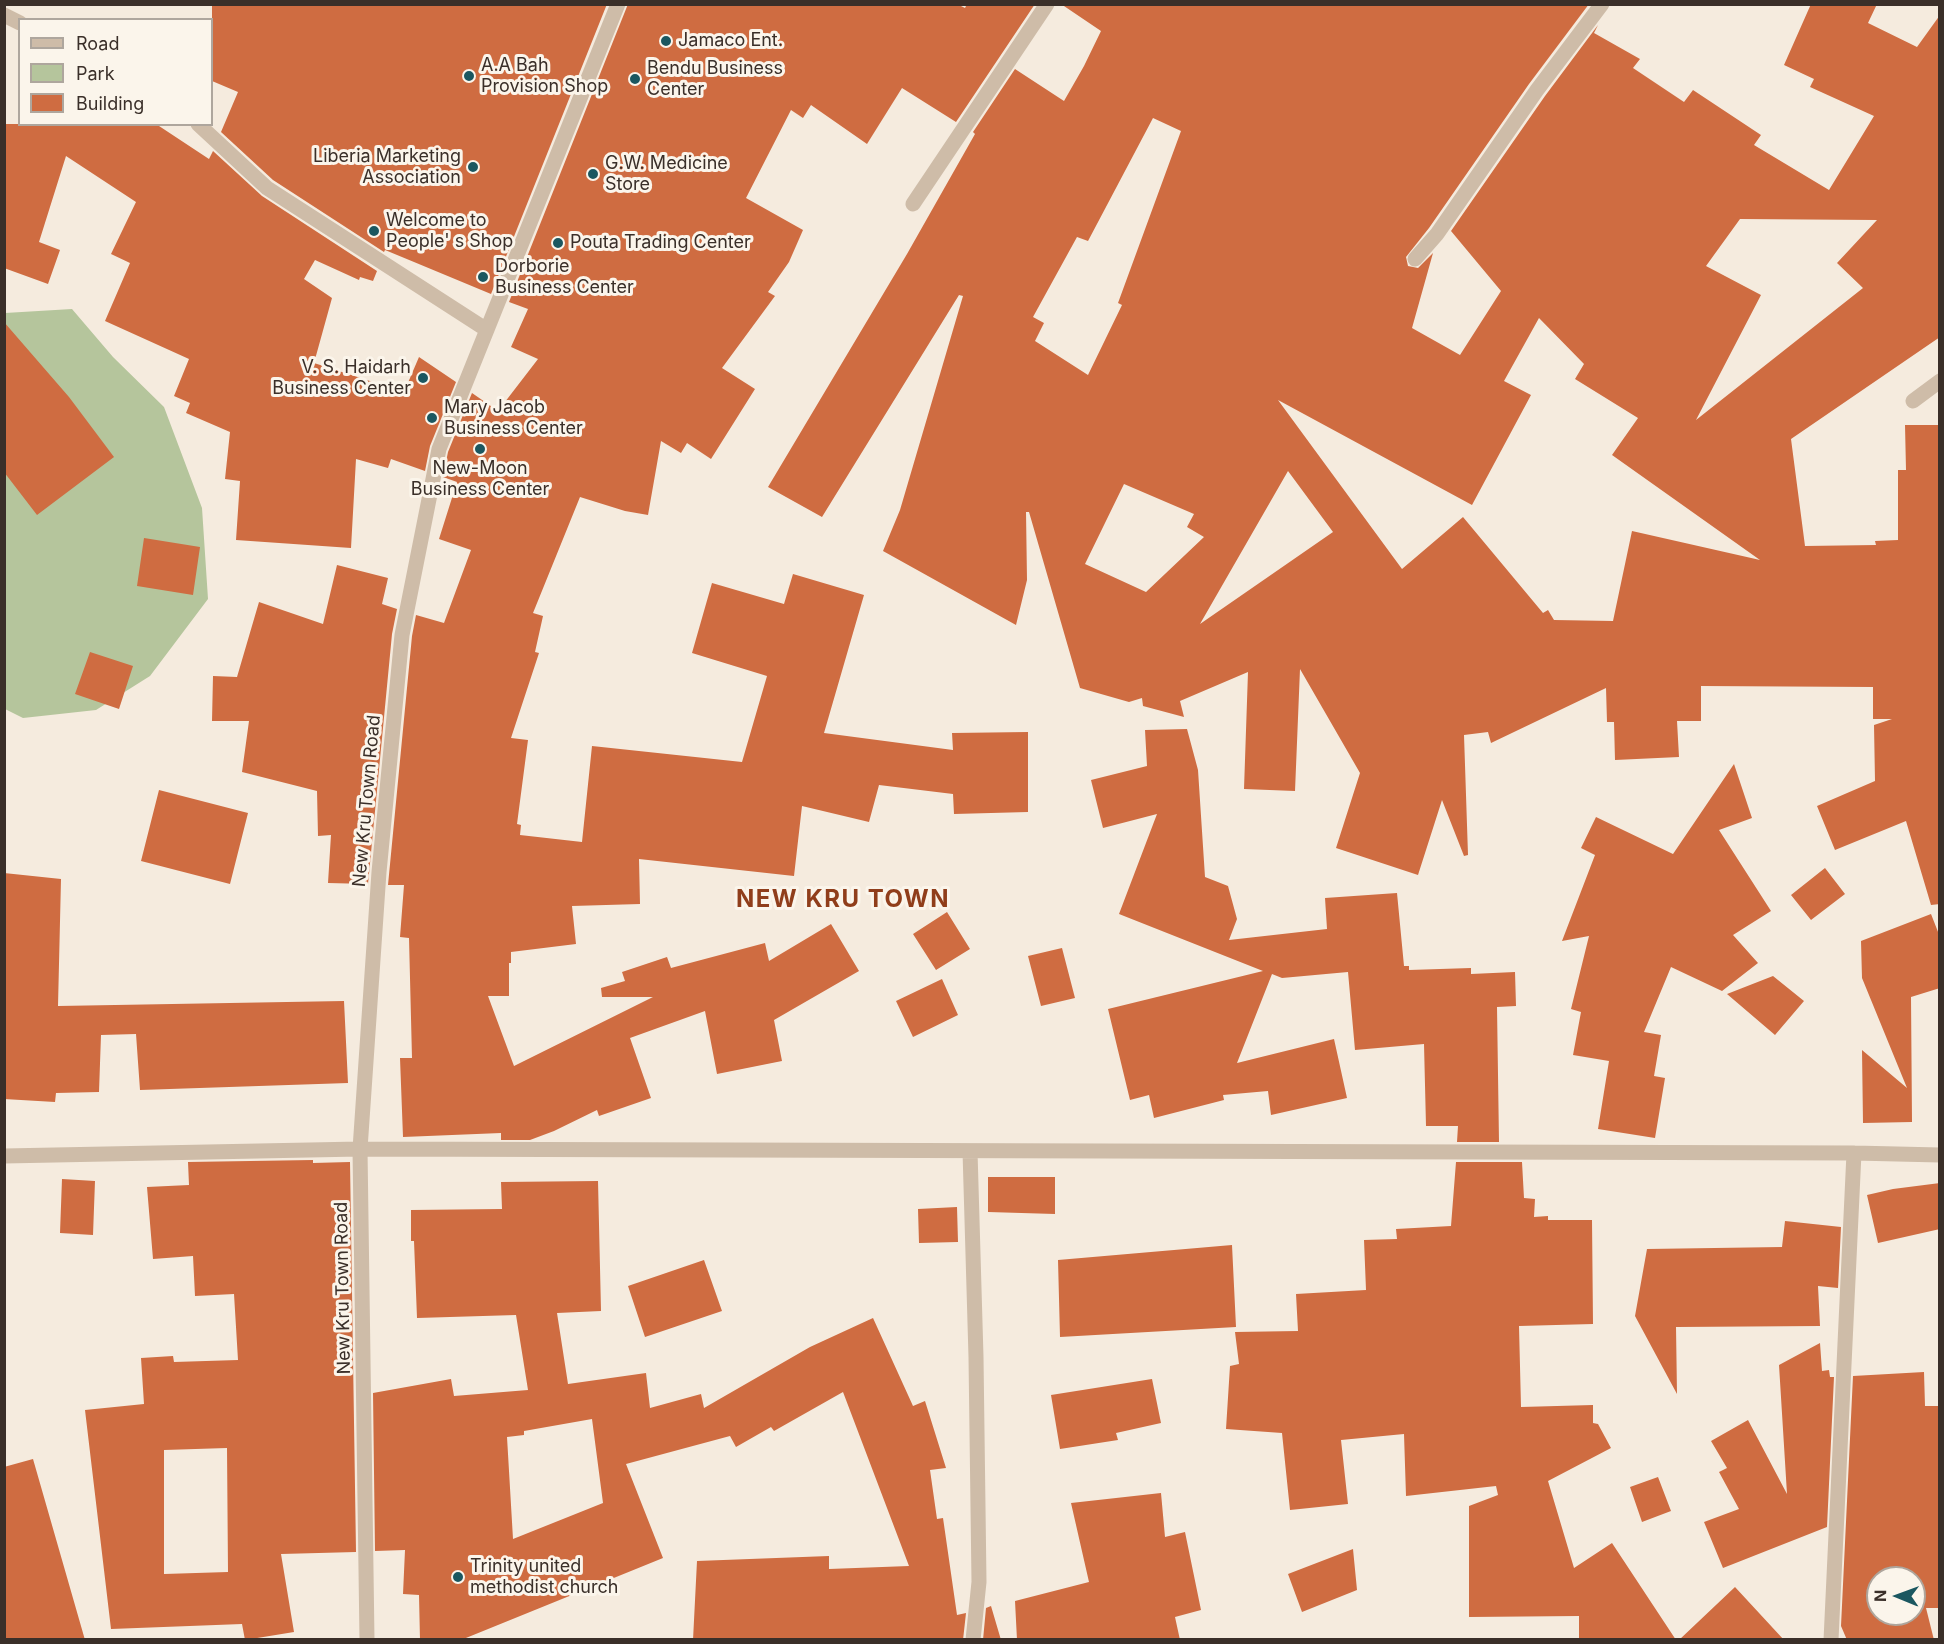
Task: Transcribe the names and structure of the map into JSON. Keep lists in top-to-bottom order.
{
  "streets": {
    "street": ["New Kru Town Road"]
  },
  "districts": ["NEW KRU TOWN"],
  "places": [
    "Jamaco Ent.",
    "A.A Bah Provision Shop",
    "Bendu Business Center",
    "Liberia Marketing Association",
    "G.W. Medicine Store",
    "Welcome to People' s Shop",
    "Pouta Trading Center",
    "Dorborie Business Center",
    "V. S. Haidarh Business Center",
    "Mary Jacob Business Center",
    "New-Moon Business Center",
    "Trinity united methodist church"
  ],
  "legend": ["Road", "Park", "Building"],
  "north": "left"
}
